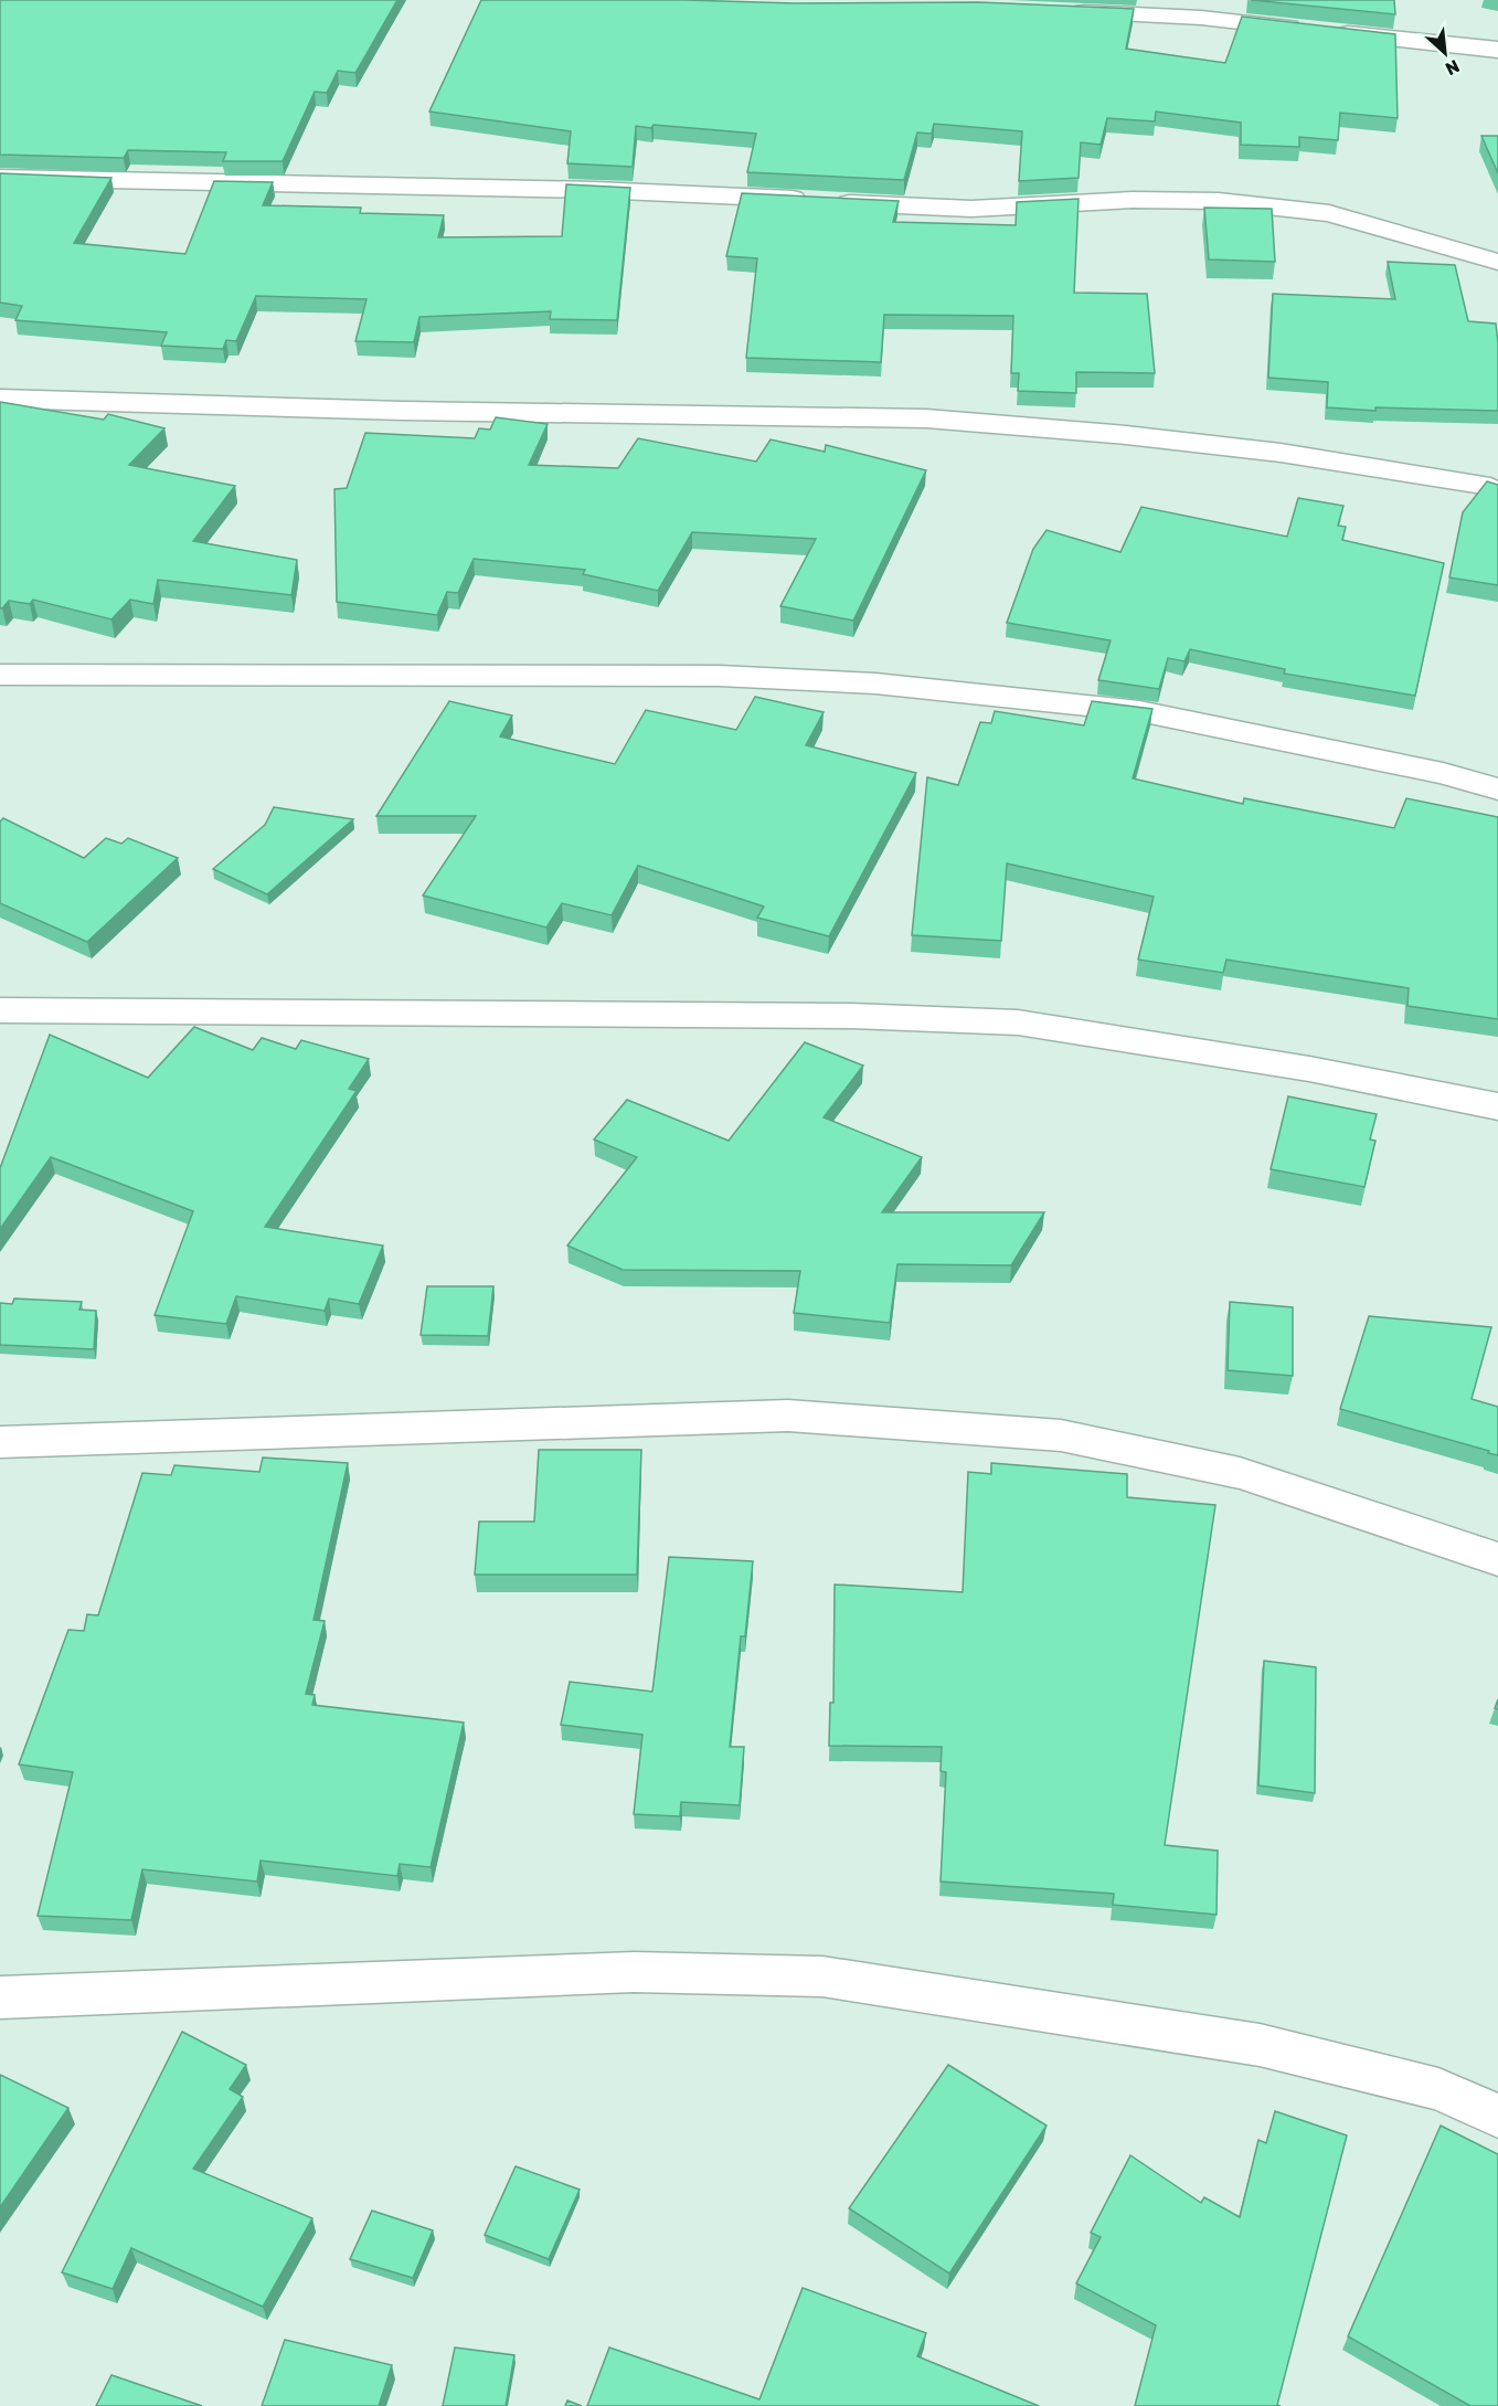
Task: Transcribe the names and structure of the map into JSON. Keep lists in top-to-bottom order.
{
  "north": "bottom right"
}
